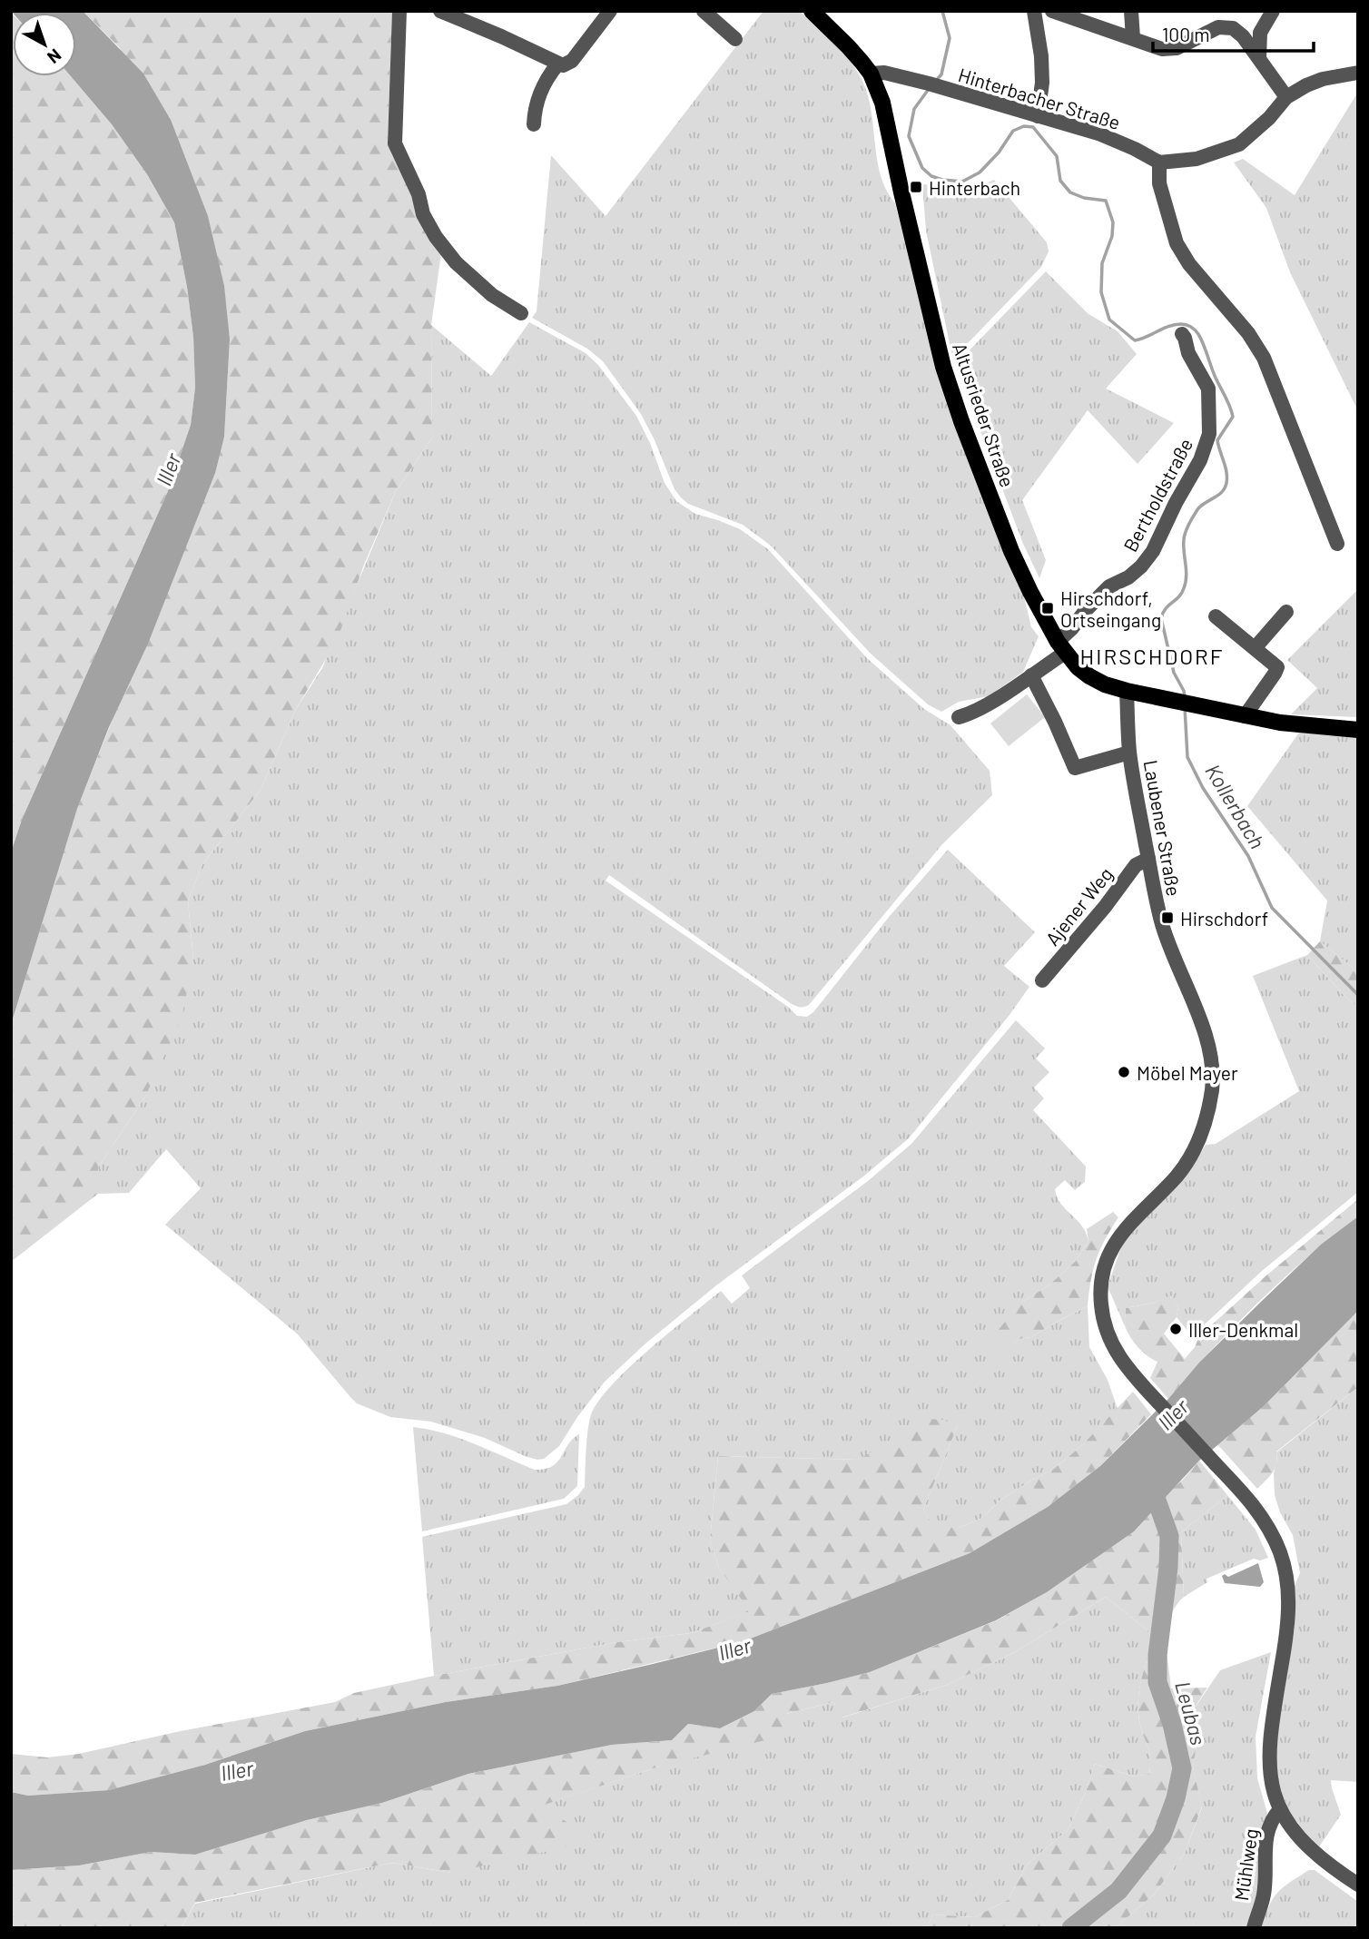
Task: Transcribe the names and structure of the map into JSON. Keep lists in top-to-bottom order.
{
  "streets": {
    "main road": ["Altusrieder Straße"],
    "street": [
      "Hinterbacher Straße",
      "Bertholdstraße",
      "Laubener Straße",
      "Ajener Weg",
      "Mühlweg"
    ]
  },
  "crossings": [
    ["Hinterbacher Straße", "Altusrieder Straße"],
    ["Altusrieder Straße", "Bertholdstraße"],
    ["Altusrieder Straße", "Laubener Straße"],
    ["Laubener Straße", "Ajener Weg"],
    ["Laubener Straße", "Mühlweg"]
  ],
  "districts": ["HIRSCHDORF"],
  "water": ["Iller", "Kollerbach", "Leubas"],
  "places": {
    "transit": ["Hinterbach", "Hirschdorf, Ortseingang", "Hirschdorf"],
    "other": ["Möbel Mayer", "Iller-Denkmal"]
  },
  "scale_bar": "100 m",
  "north": "bottom right"
}
